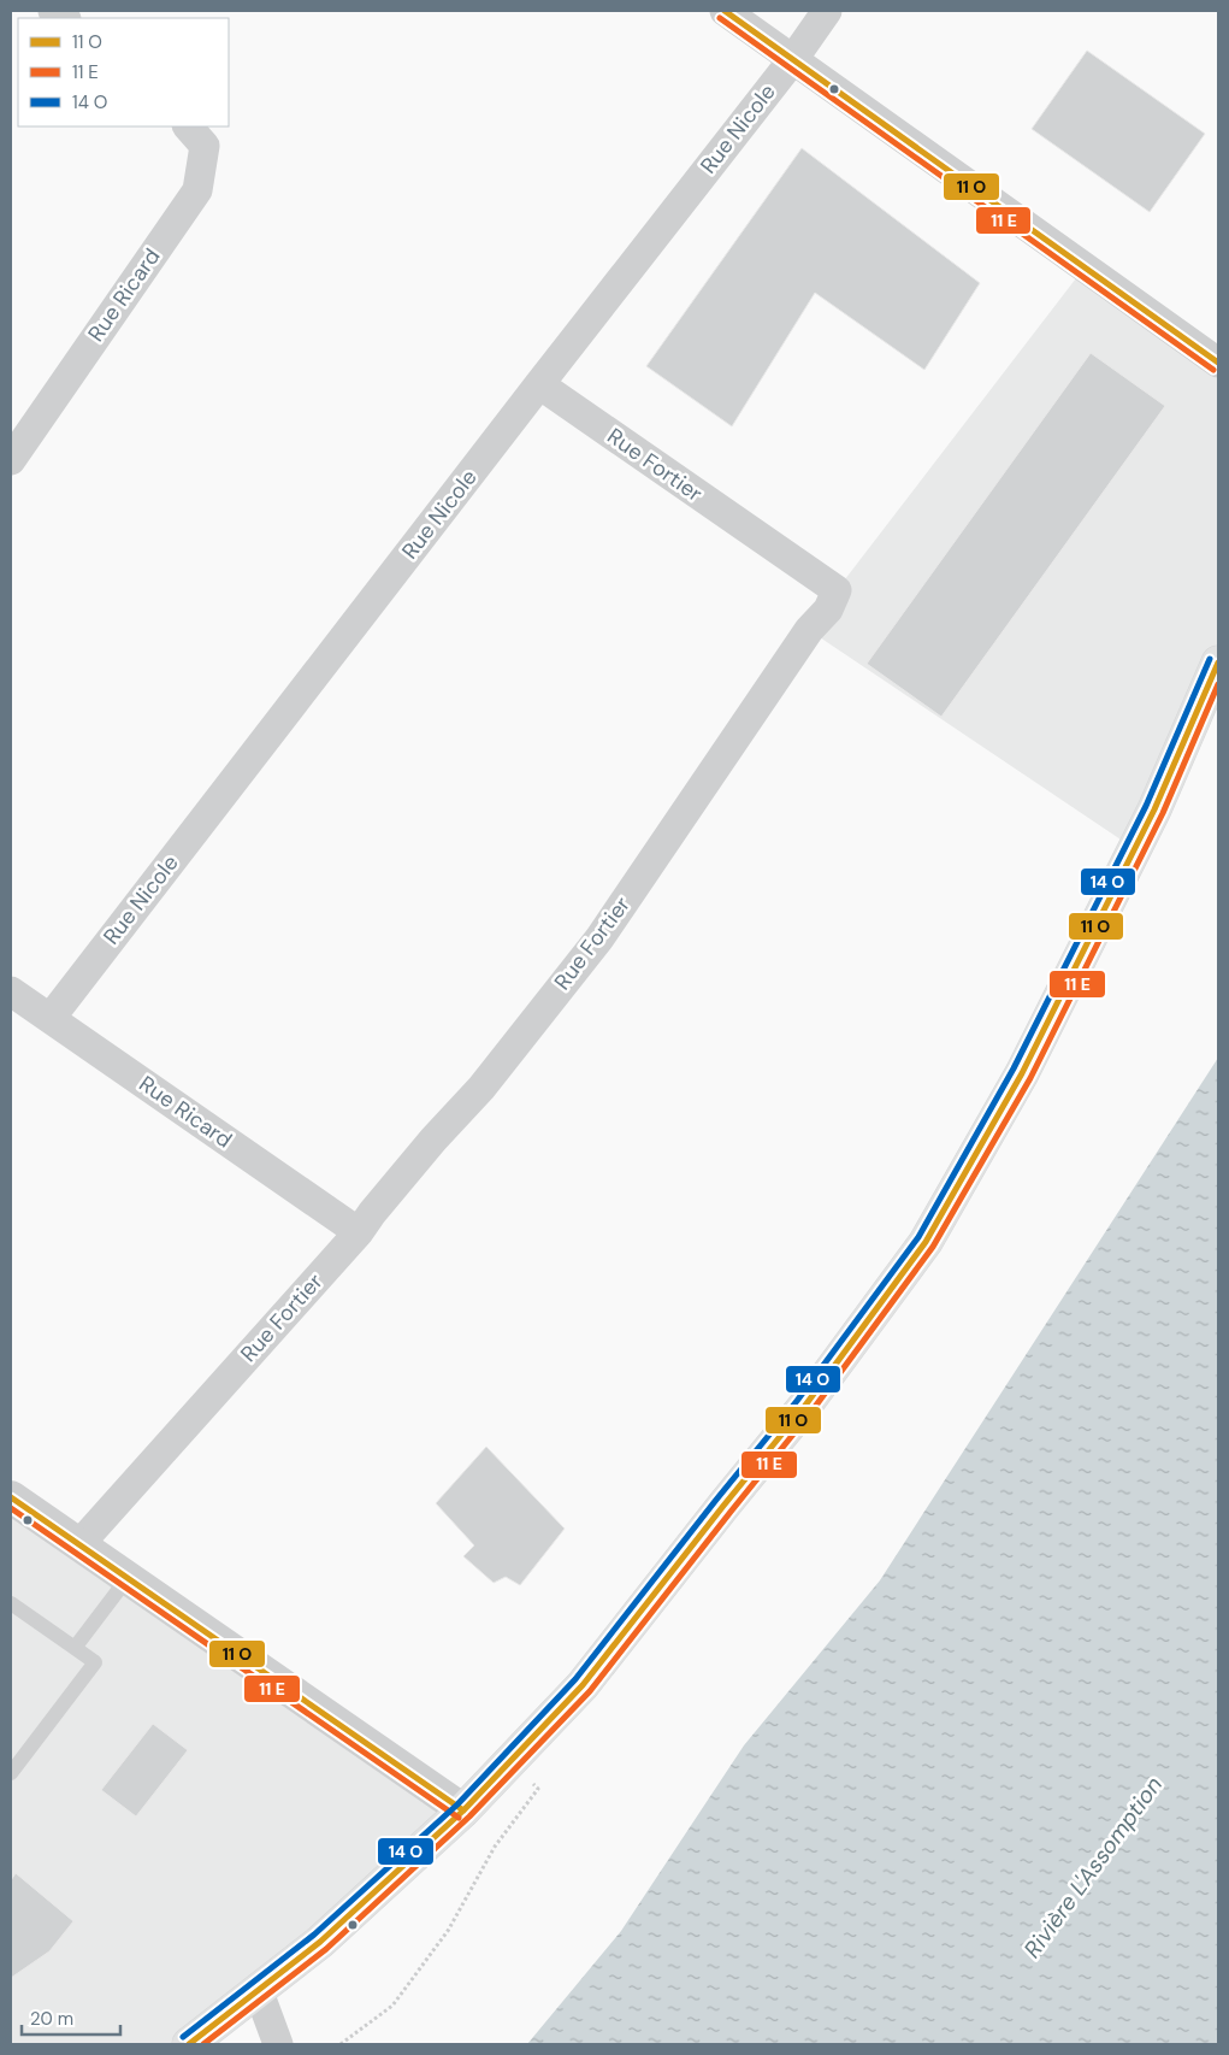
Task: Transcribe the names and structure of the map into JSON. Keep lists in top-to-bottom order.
{
  "streets": {
    "street": ["Rue Nicole", "Rue Ricard", "Rue Fortier"]
  },
  "crossings": [
    ["Rue Nicole", "Rue Ricard"],
    ["Rue Nicole", "Rue Fortier"],
    ["Rue Ricard", "Rue Fortier"]
  ],
  "water": ["Rivière L'Assomption"],
  "legend": ["11 O", "11 E", "14 O"],
  "scale_bar": "20 m"
}
